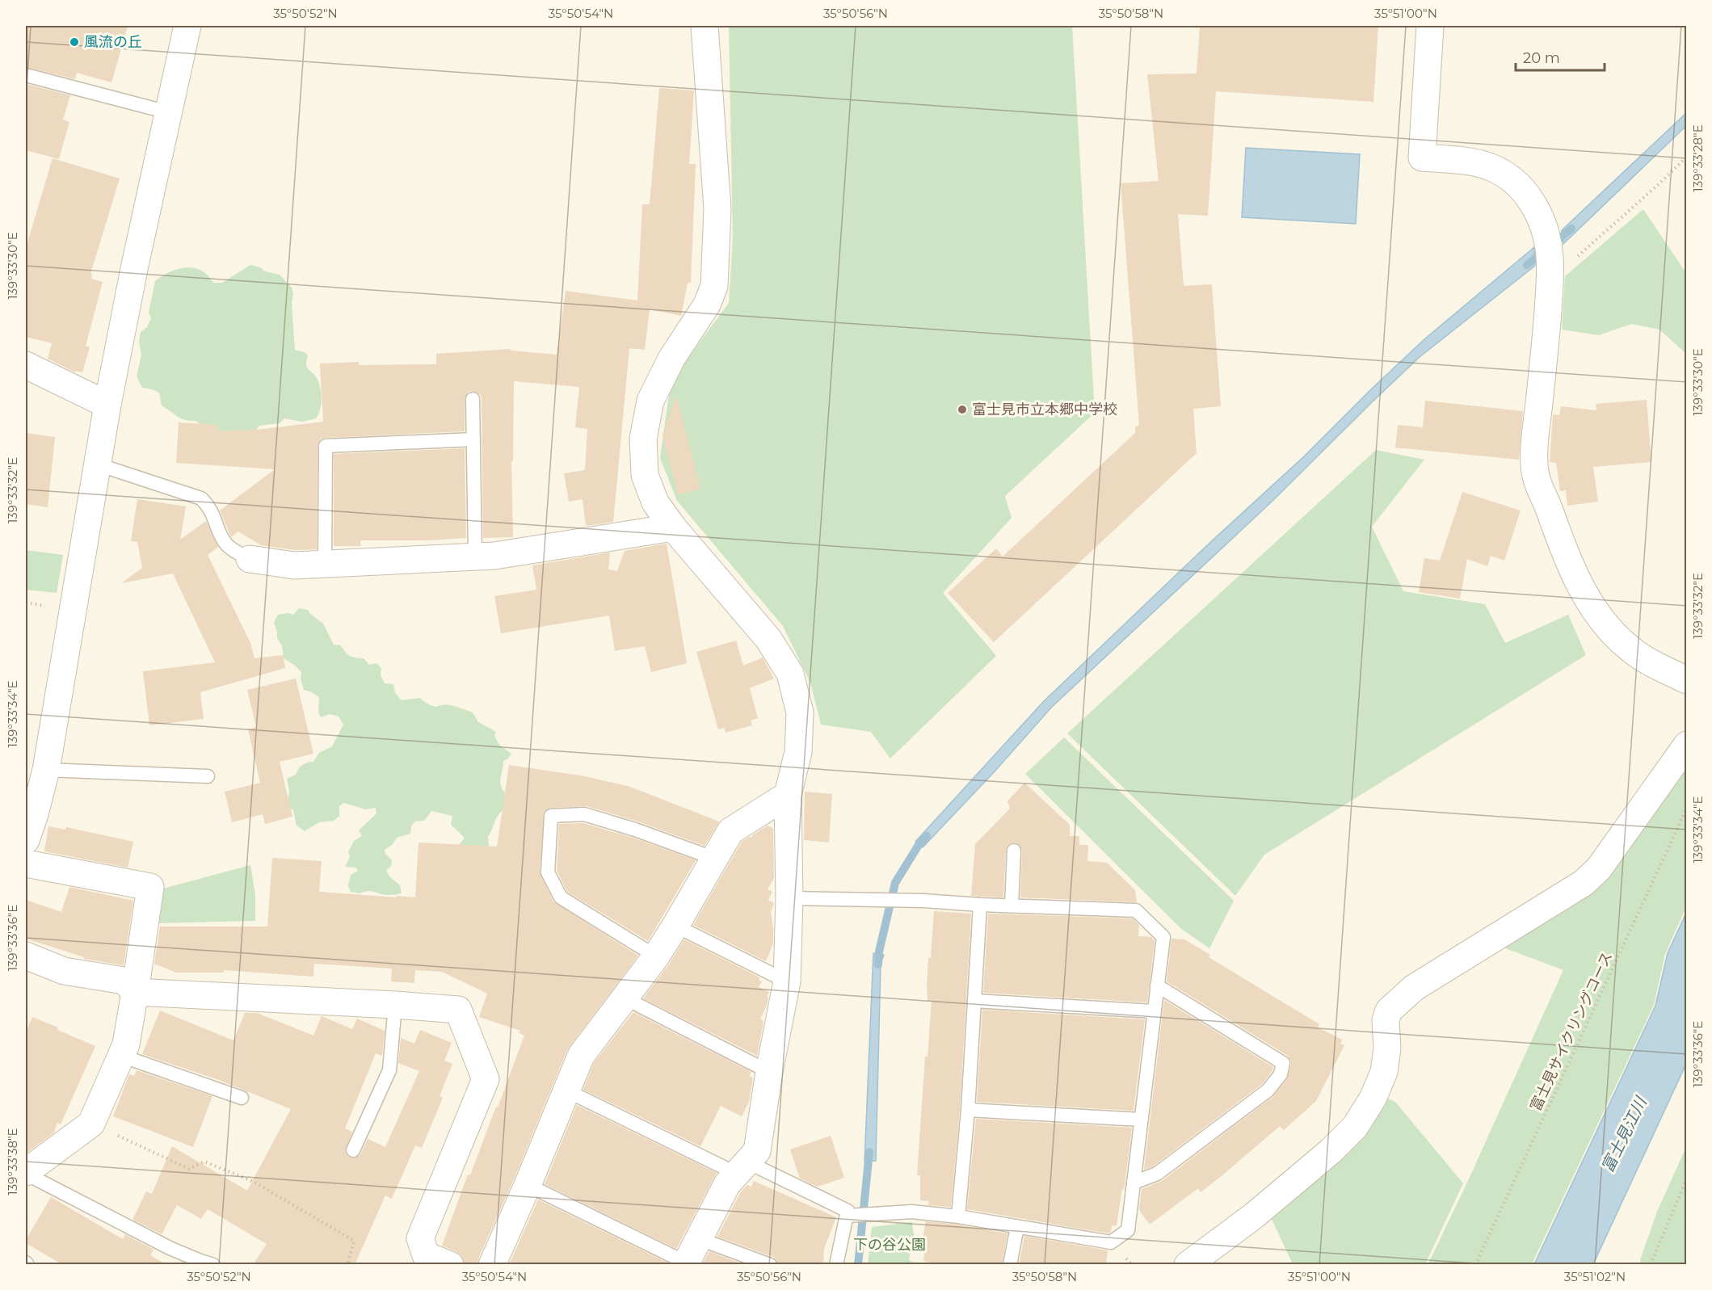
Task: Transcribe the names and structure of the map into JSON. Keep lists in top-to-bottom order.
{
  "streets": {
    "path": ["富士見サイクリングコース"]
  },
  "water": ["富士見江川"],
  "parks": ["下の谷公園"],
  "places": ["風流の丘", "富士見市立本郷中学校"],
  "scale_bar": "20 m",
  "coordinates": [
    "35°50'52\"N",
    "35°50'54\"N",
    "35°50'56\"N",
    "35°50'58\"N",
    "35°51'00\"N",
    "139°33'28\"E",
    "139°33'30\"E",
    "139°33'32\"E",
    "139°33'34\"E",
    "139°33'36\"E",
    "139°33'38\"E",
    "35°51'02\"N"
  ]
}
